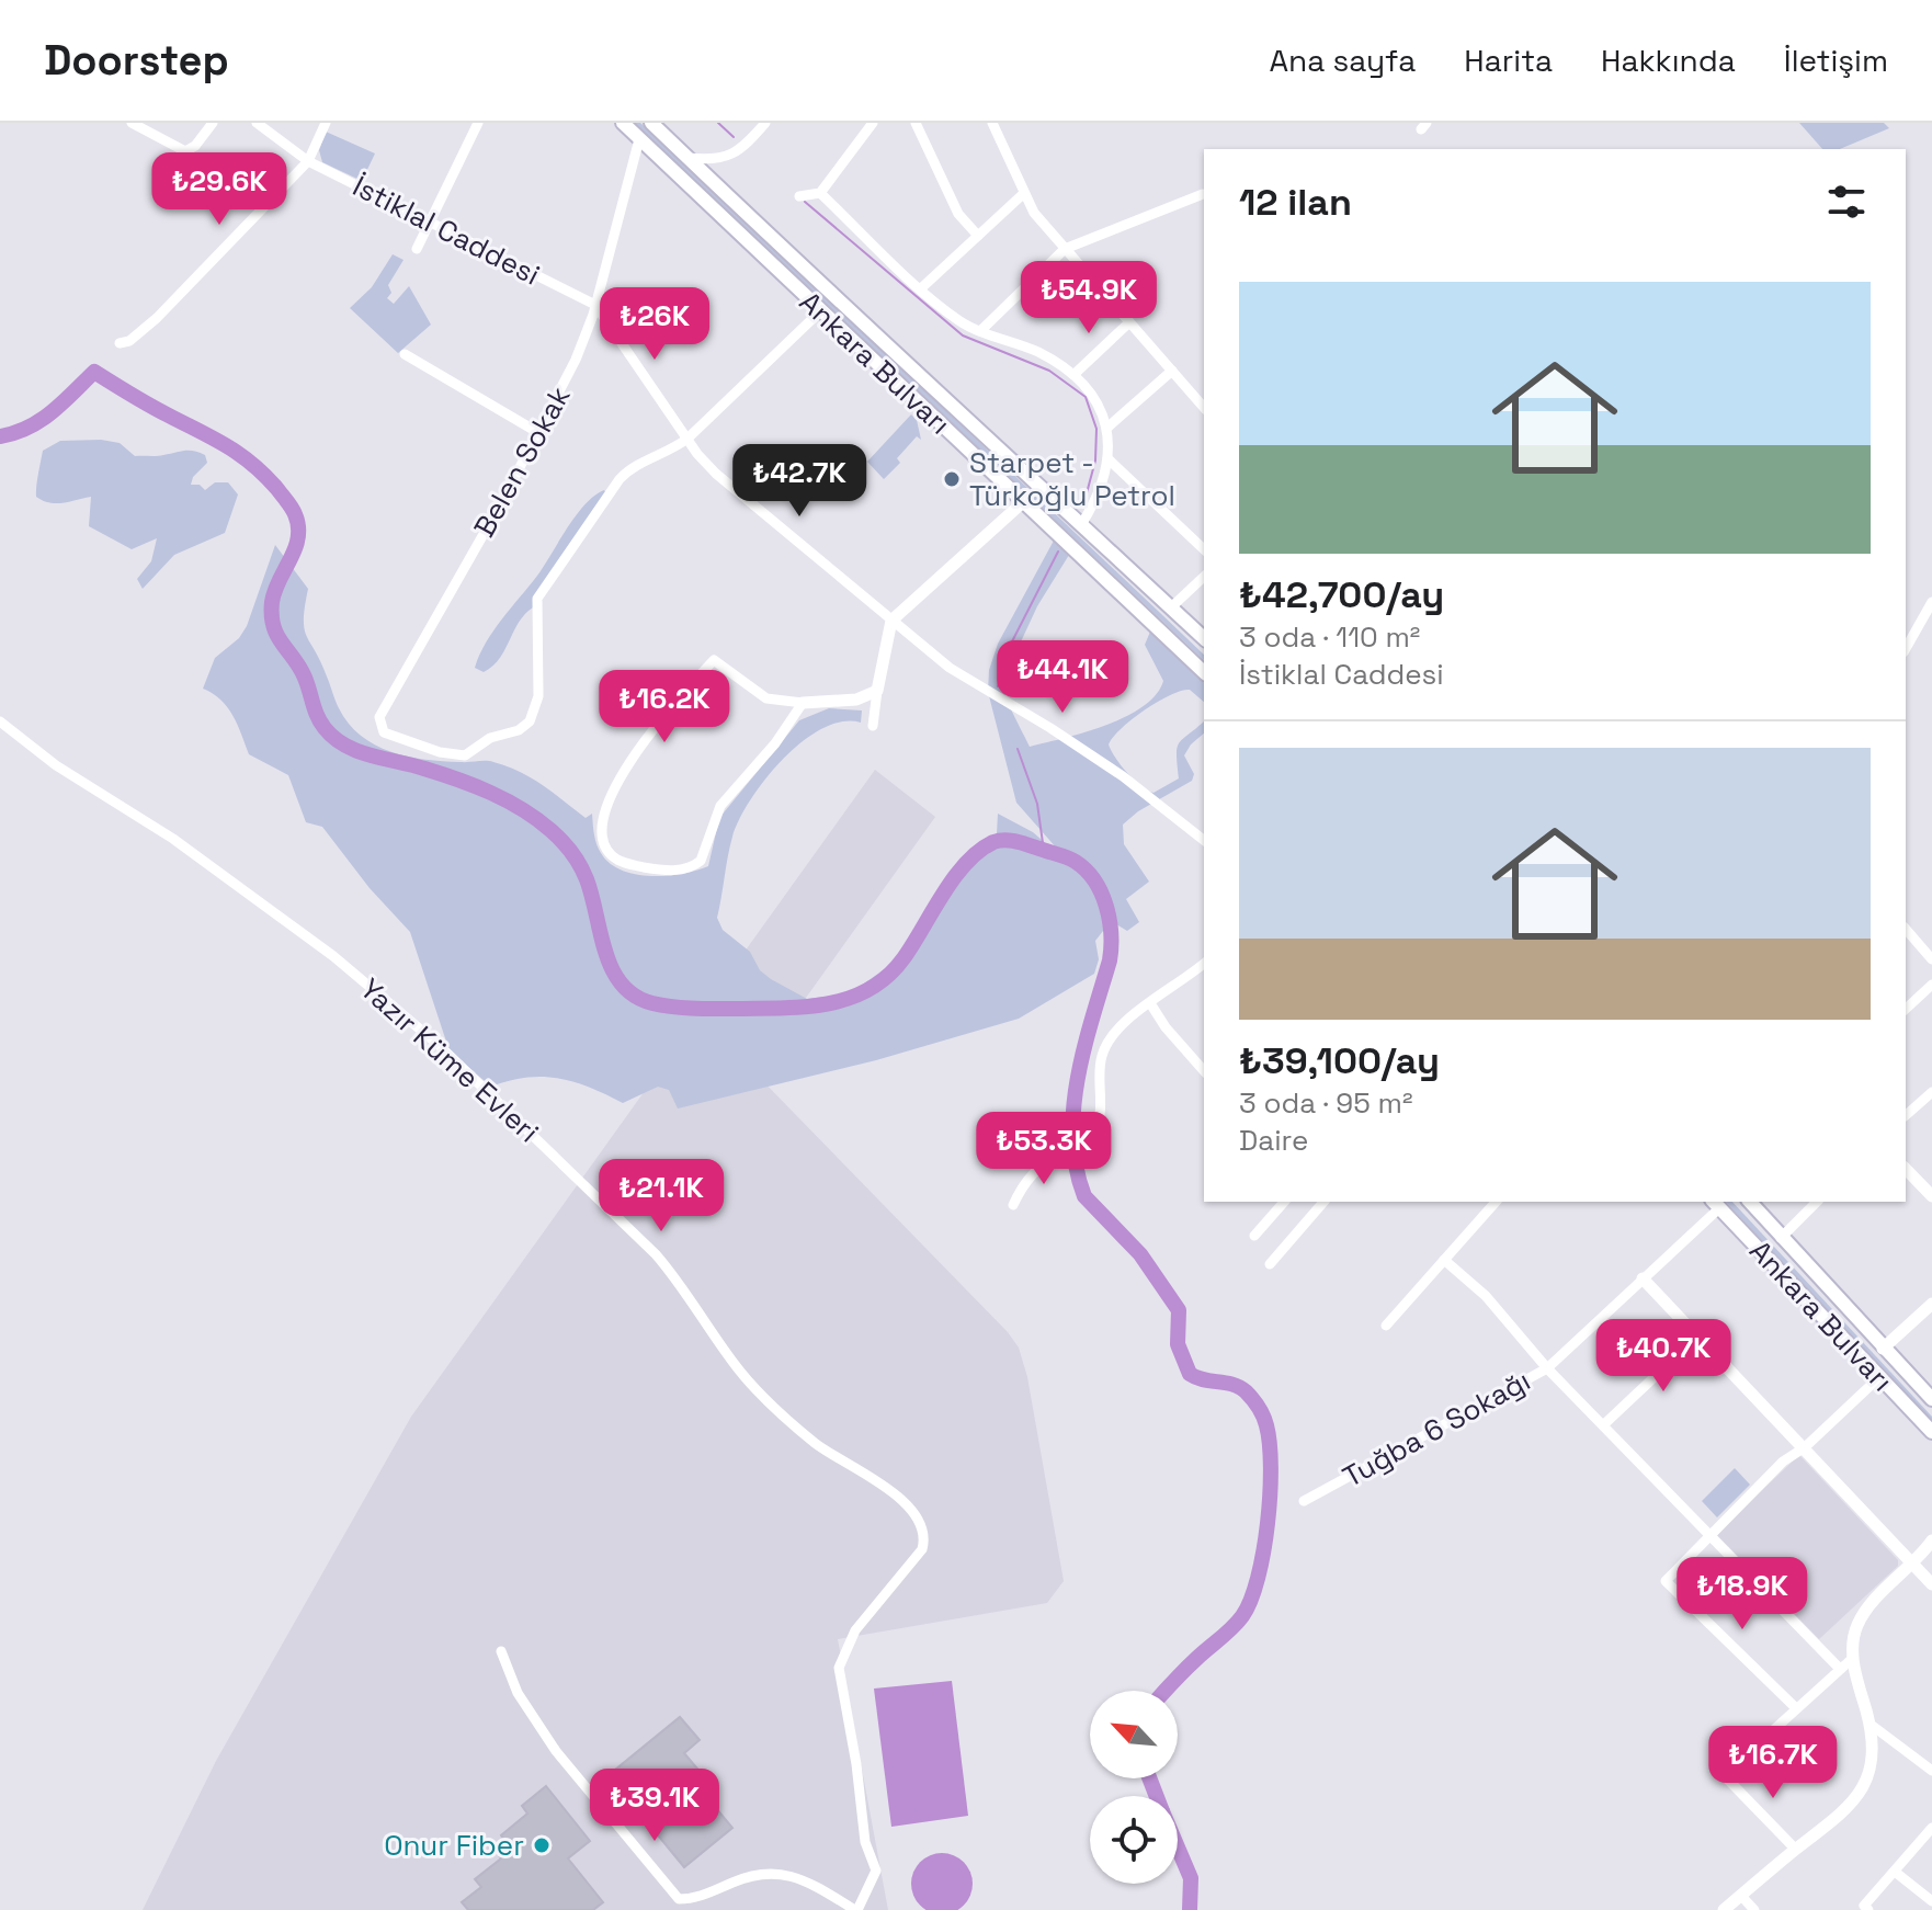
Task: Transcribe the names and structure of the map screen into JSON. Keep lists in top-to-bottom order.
{
  "streets": {
    "main road": ["Ankara Bulvarı"],
    "street": [
      "İstiklal Caddesi",
      "Belen Sokak",
      "Yazır Küme Evleri",
      "Tuğba 6 Sokağı"
    ]
  },
  "crossings": [
    ["İstiklal Caddesi", "Belen Sokak"],
    ["Ankara Bulvarı", "Belen Sokak"],
    ["Ankara Bulvarı", "Tuğba 6 Sokağı"]
  ],
  "places": ["Starpet - Türkoğlu Petrol", "Onur Fiber"],
  "north": "top left",
  "page": {
    "header": "Doorstep",
    "nav": [
      "Ana sayfa",
      "Harita",
      "Hakkında",
      "İletişim"
    ],
    "heading": "12 ilan",
    "price": [
      "₺29.6K",
      "₺54.9K",
      "₺26K",
      "₺42.7K",
      "₺44.1K",
      "₺16.2K",
      "₺53.3K",
      "₺21.1K",
      "₺40.7K",
      "₺18.9K",
      "₺16.7K",
      "₺39.1K"
    ],
    "list": [
      {
        "name": "₺42,700/ay",
        "note": "3 oda · 110 m² · İstiklal Caddesi"
      },
      {
        "name": "₺39,100/ay",
        "note": "3 oda · 95 m² · Daire"
      }
    ]
  }
}
